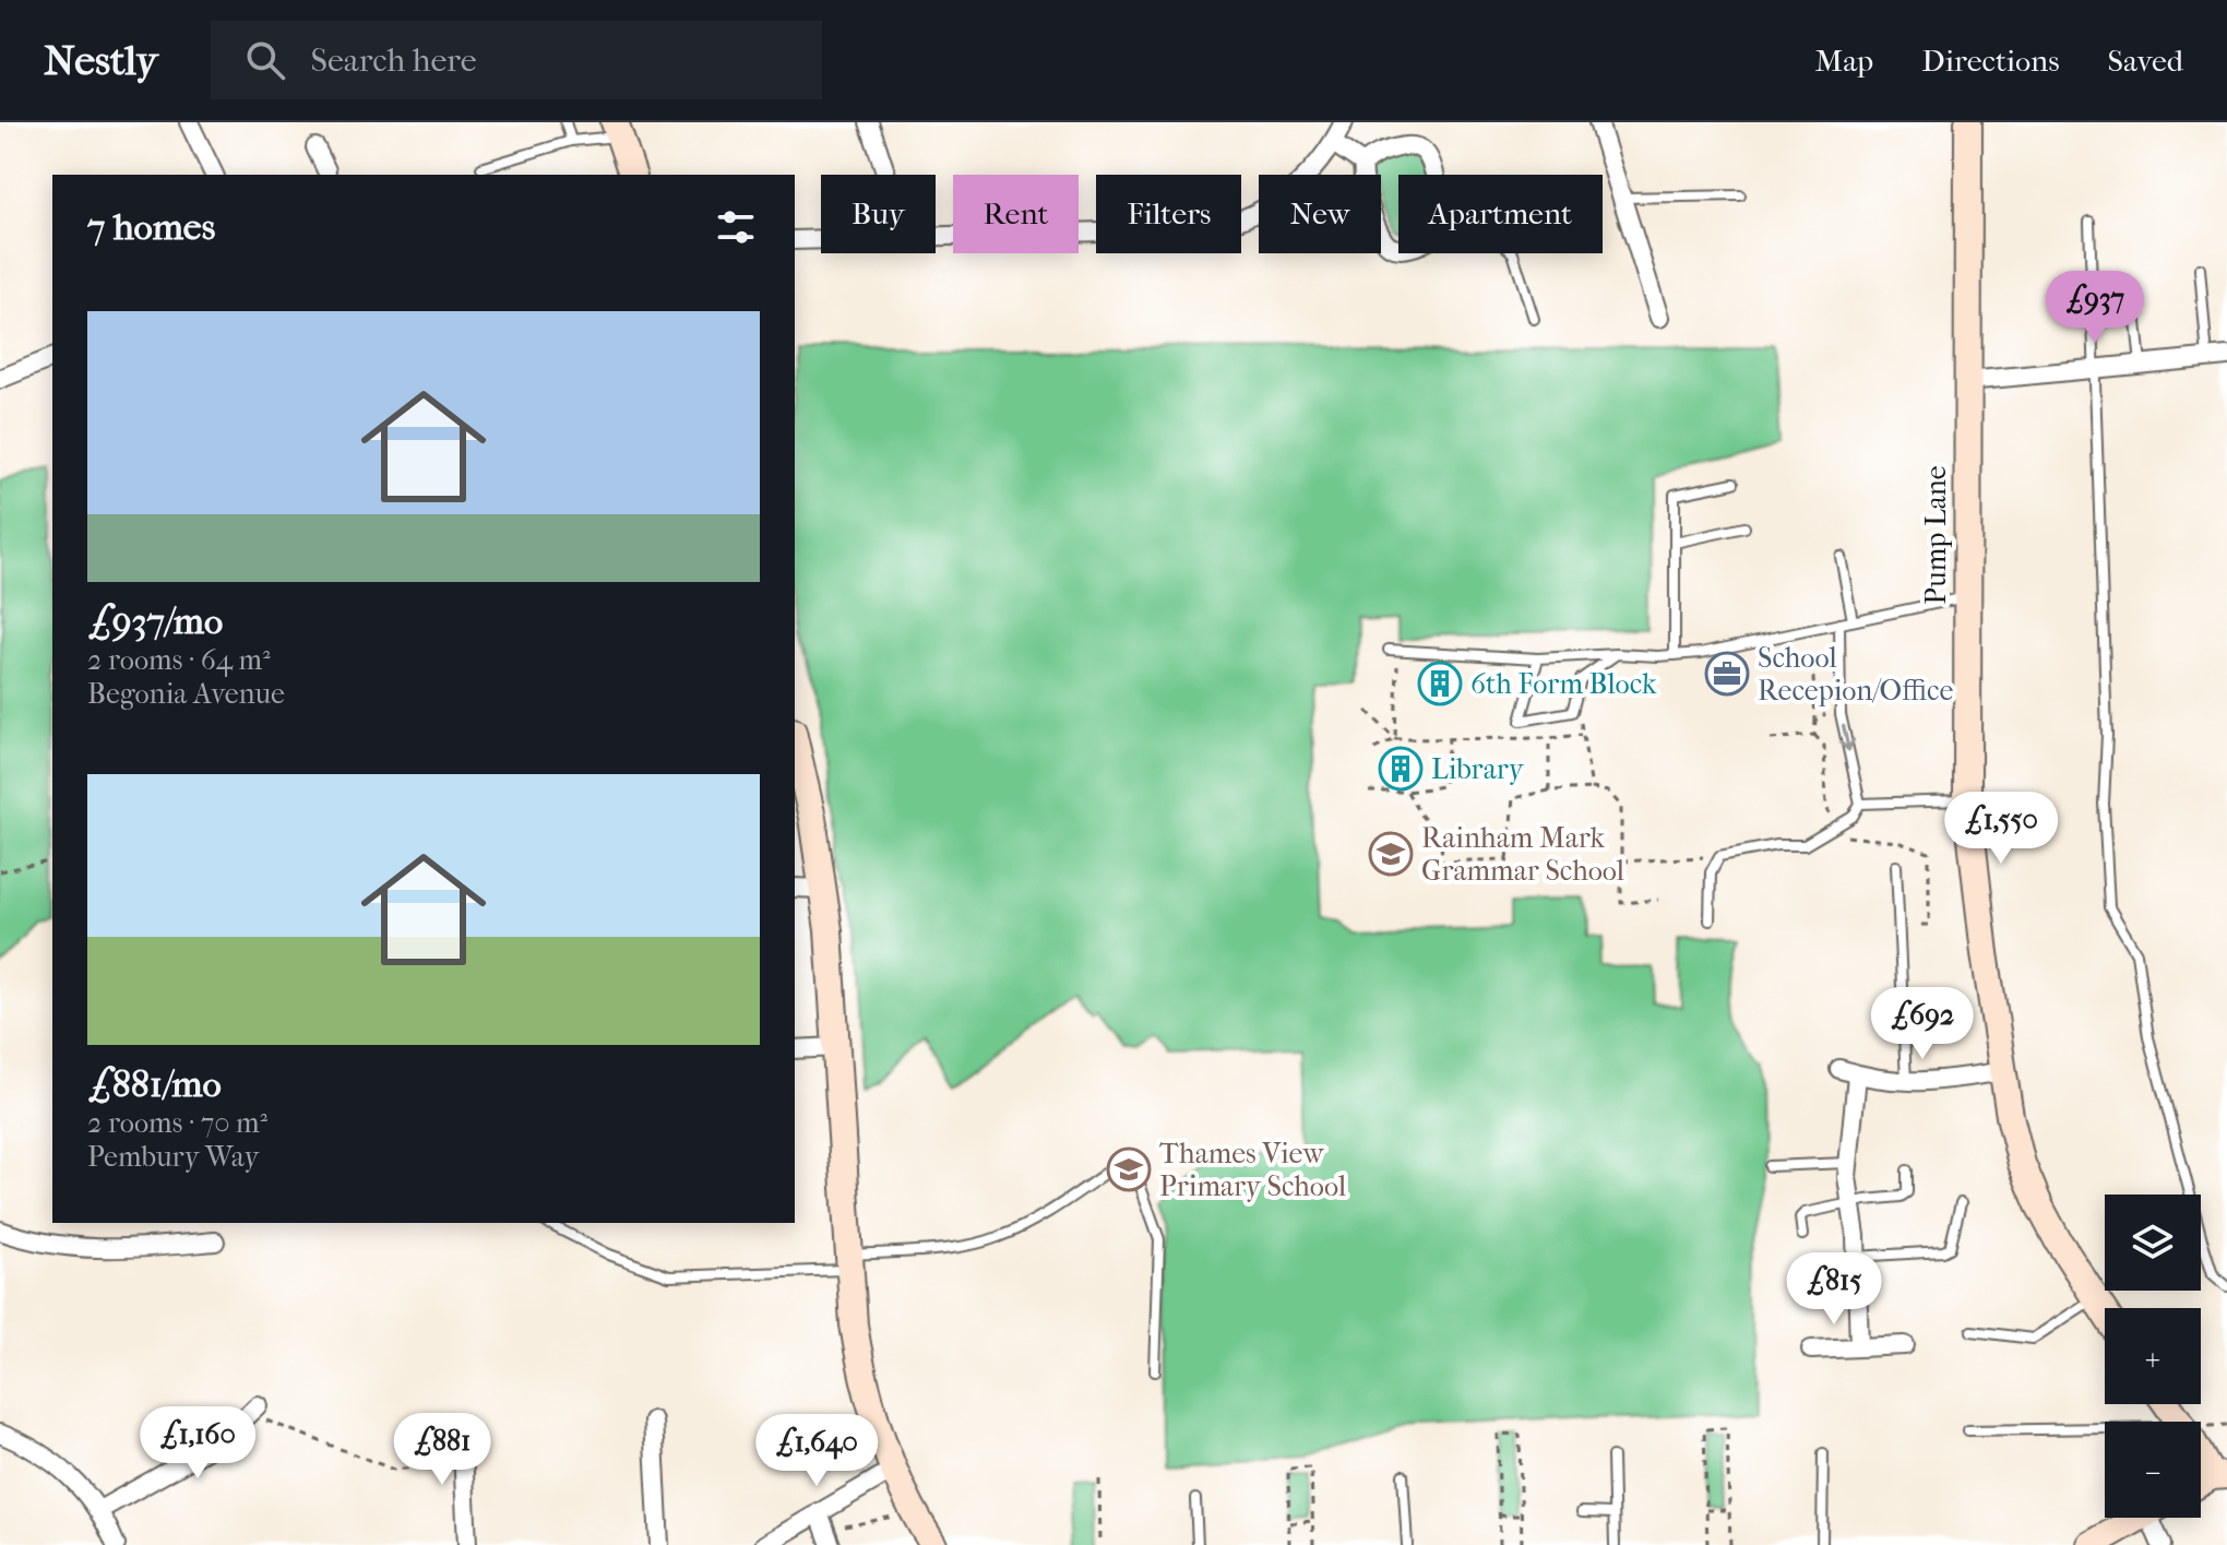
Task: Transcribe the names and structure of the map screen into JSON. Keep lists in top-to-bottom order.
{
  "streets": {
    "street": ["Pump Lane"]
  },
  "places": {
    "office": ["School Recepion/Office"],
    "building": ["6th Form Block", "Library"],
    "school or university": ["Rainham Mark Grammar School", "Thames View Primary School"]
  },
  "page": {
    "header": "Nestly",
    "search": "Search here",
    "nav": ["Map", "Directions", "Saved"],
    "chip": [
      "Buy",
      "Rent",
      "Filters",
      "New",
      "Apartment"
    ],
    "heading": "7 homes",
    "price": [
      "£937",
      "£1,550",
      "£692",
      "£815",
      "£1,160",
      "£881",
      "£1,640"
    ],
    "list": [
      {
        "name": "£937/mo",
        "note": "2 rooms · 64 m² · Begonia Avenue"
      },
      {
        "name": "£881/mo",
        "note": "2 rooms · 70 m² · Pembury Way"
      }
    ],
    "map_buttons": ["+", "−"]
  }
}
